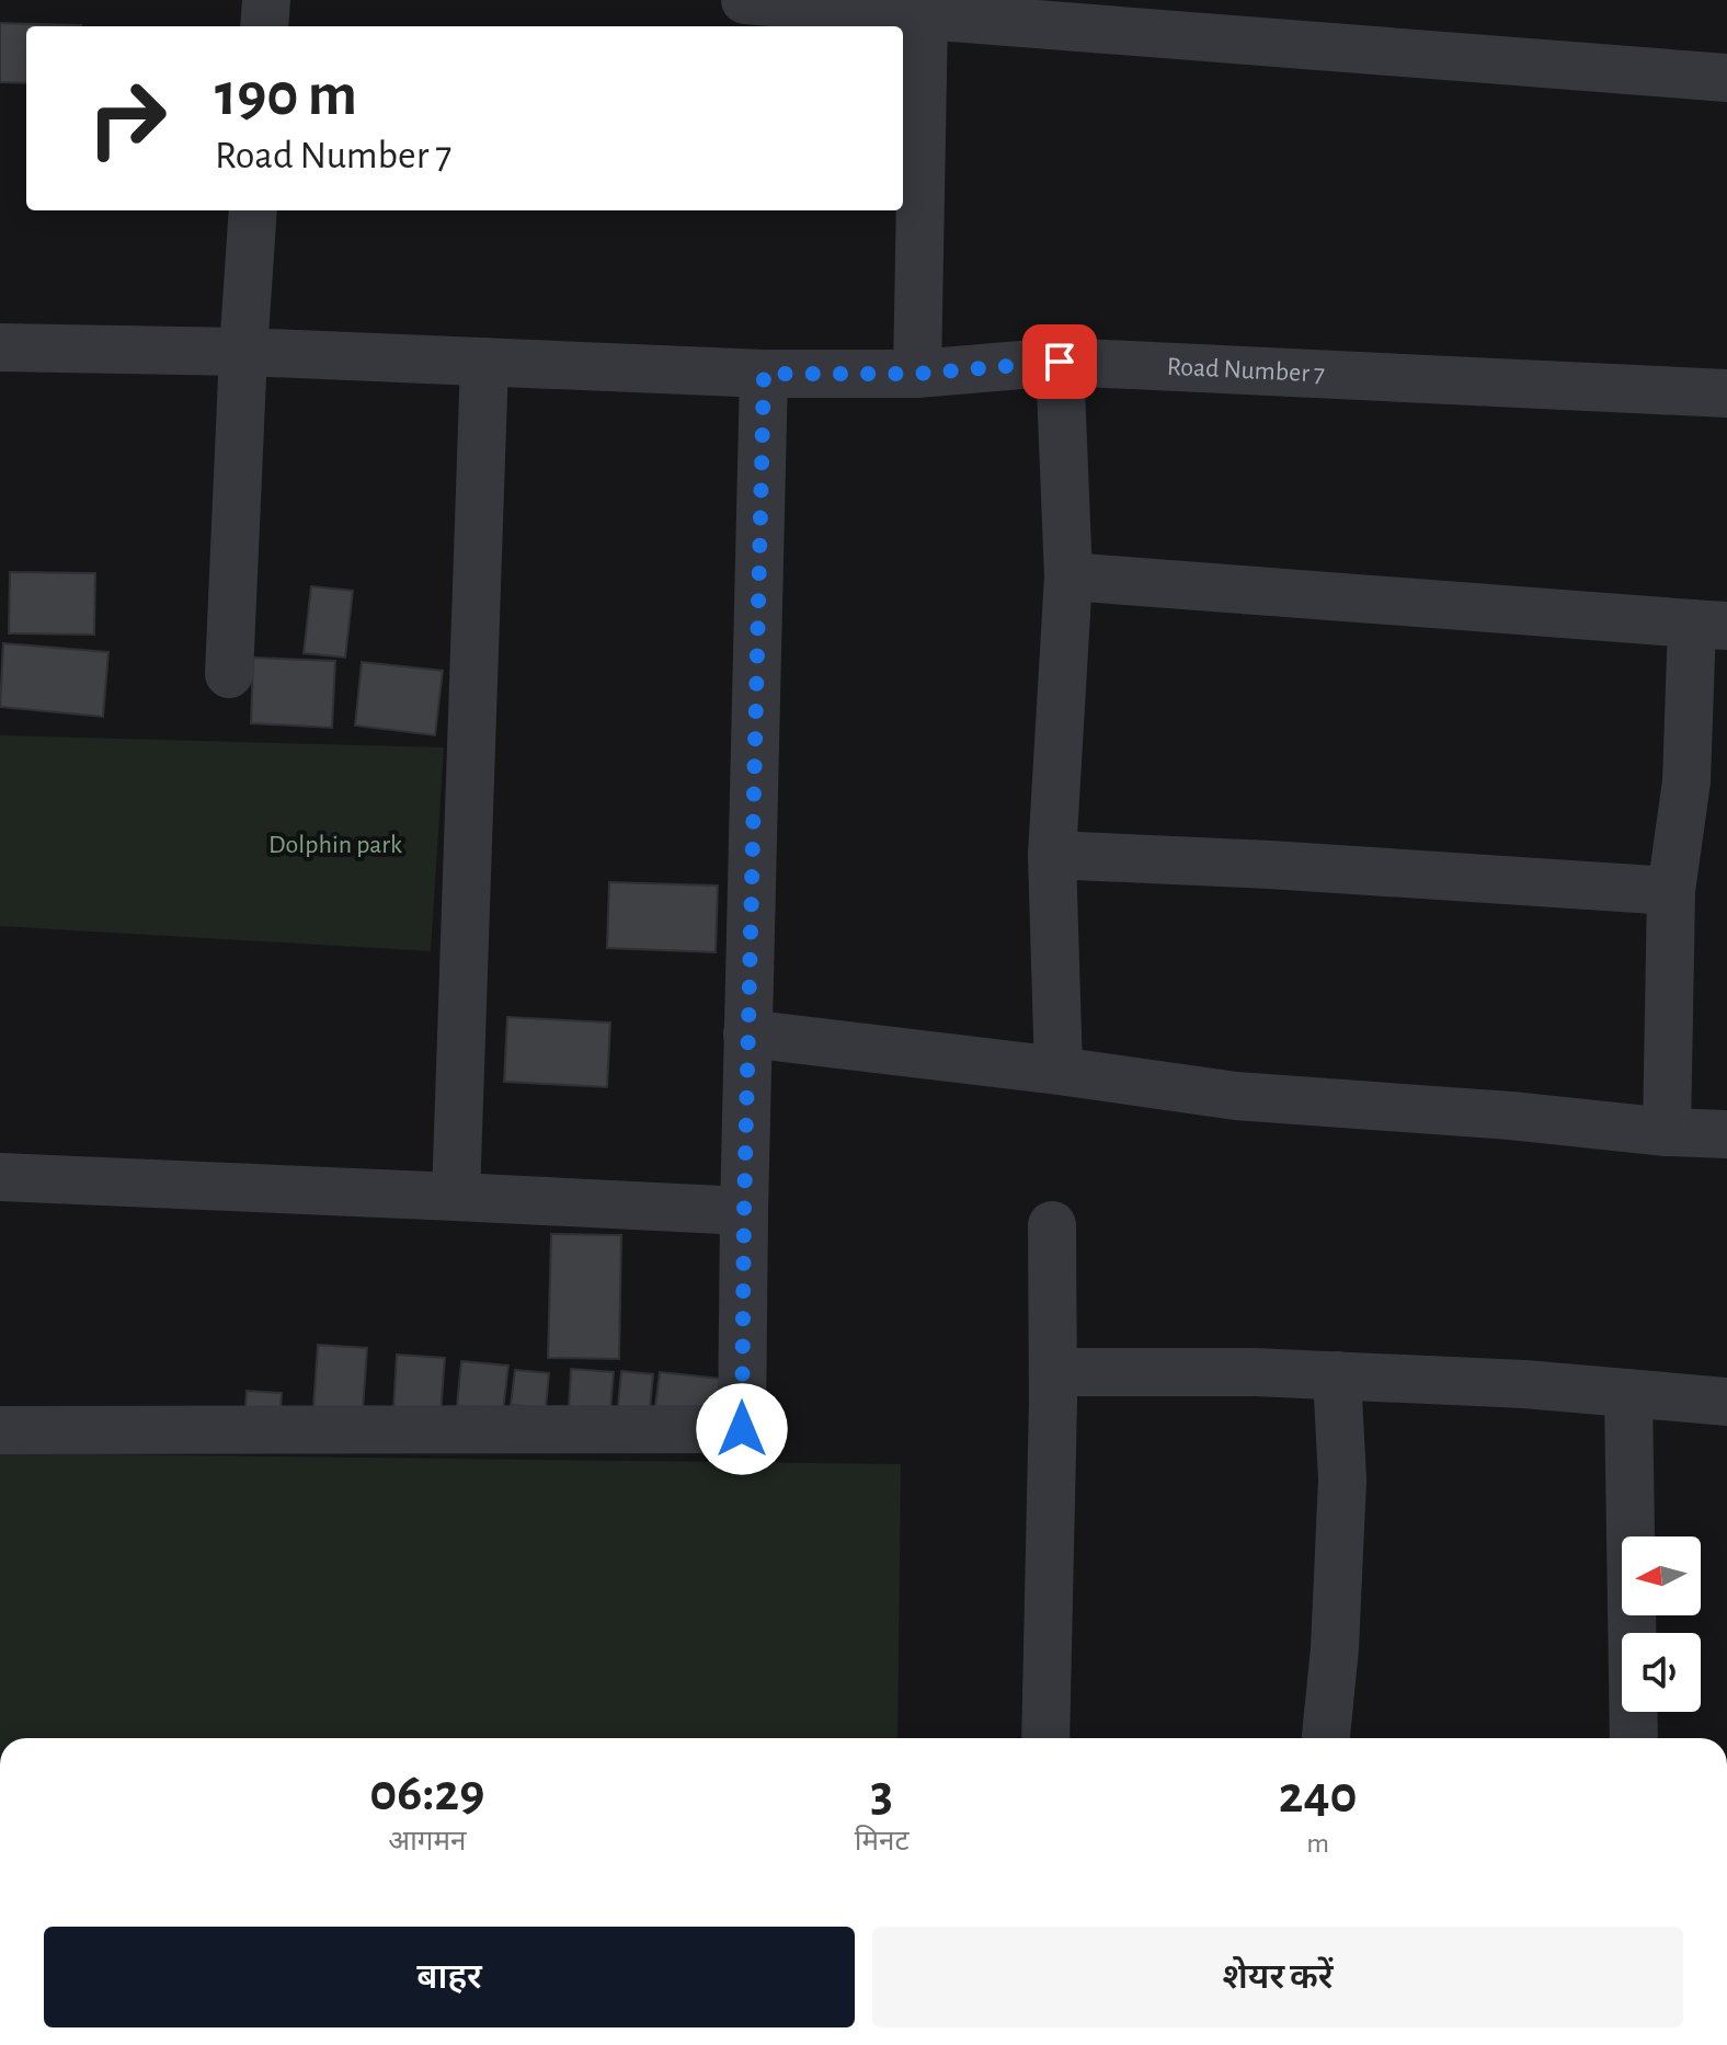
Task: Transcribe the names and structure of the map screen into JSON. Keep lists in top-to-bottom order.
{
  "streets": {
    "street": ["Road Number 7"]
  },
  "parks": ["Dolphin park"],
  "north": "left",
  "page": {
    "turn": ["190 m", "Road Number 7"],
    "eta": [
      "06:29",
      "आगमन",
      "3",
      "मिनट",
      "240",
      "m"
    ],
    "buttons": ["बाहर", "शेयर करें"]
  }
}
